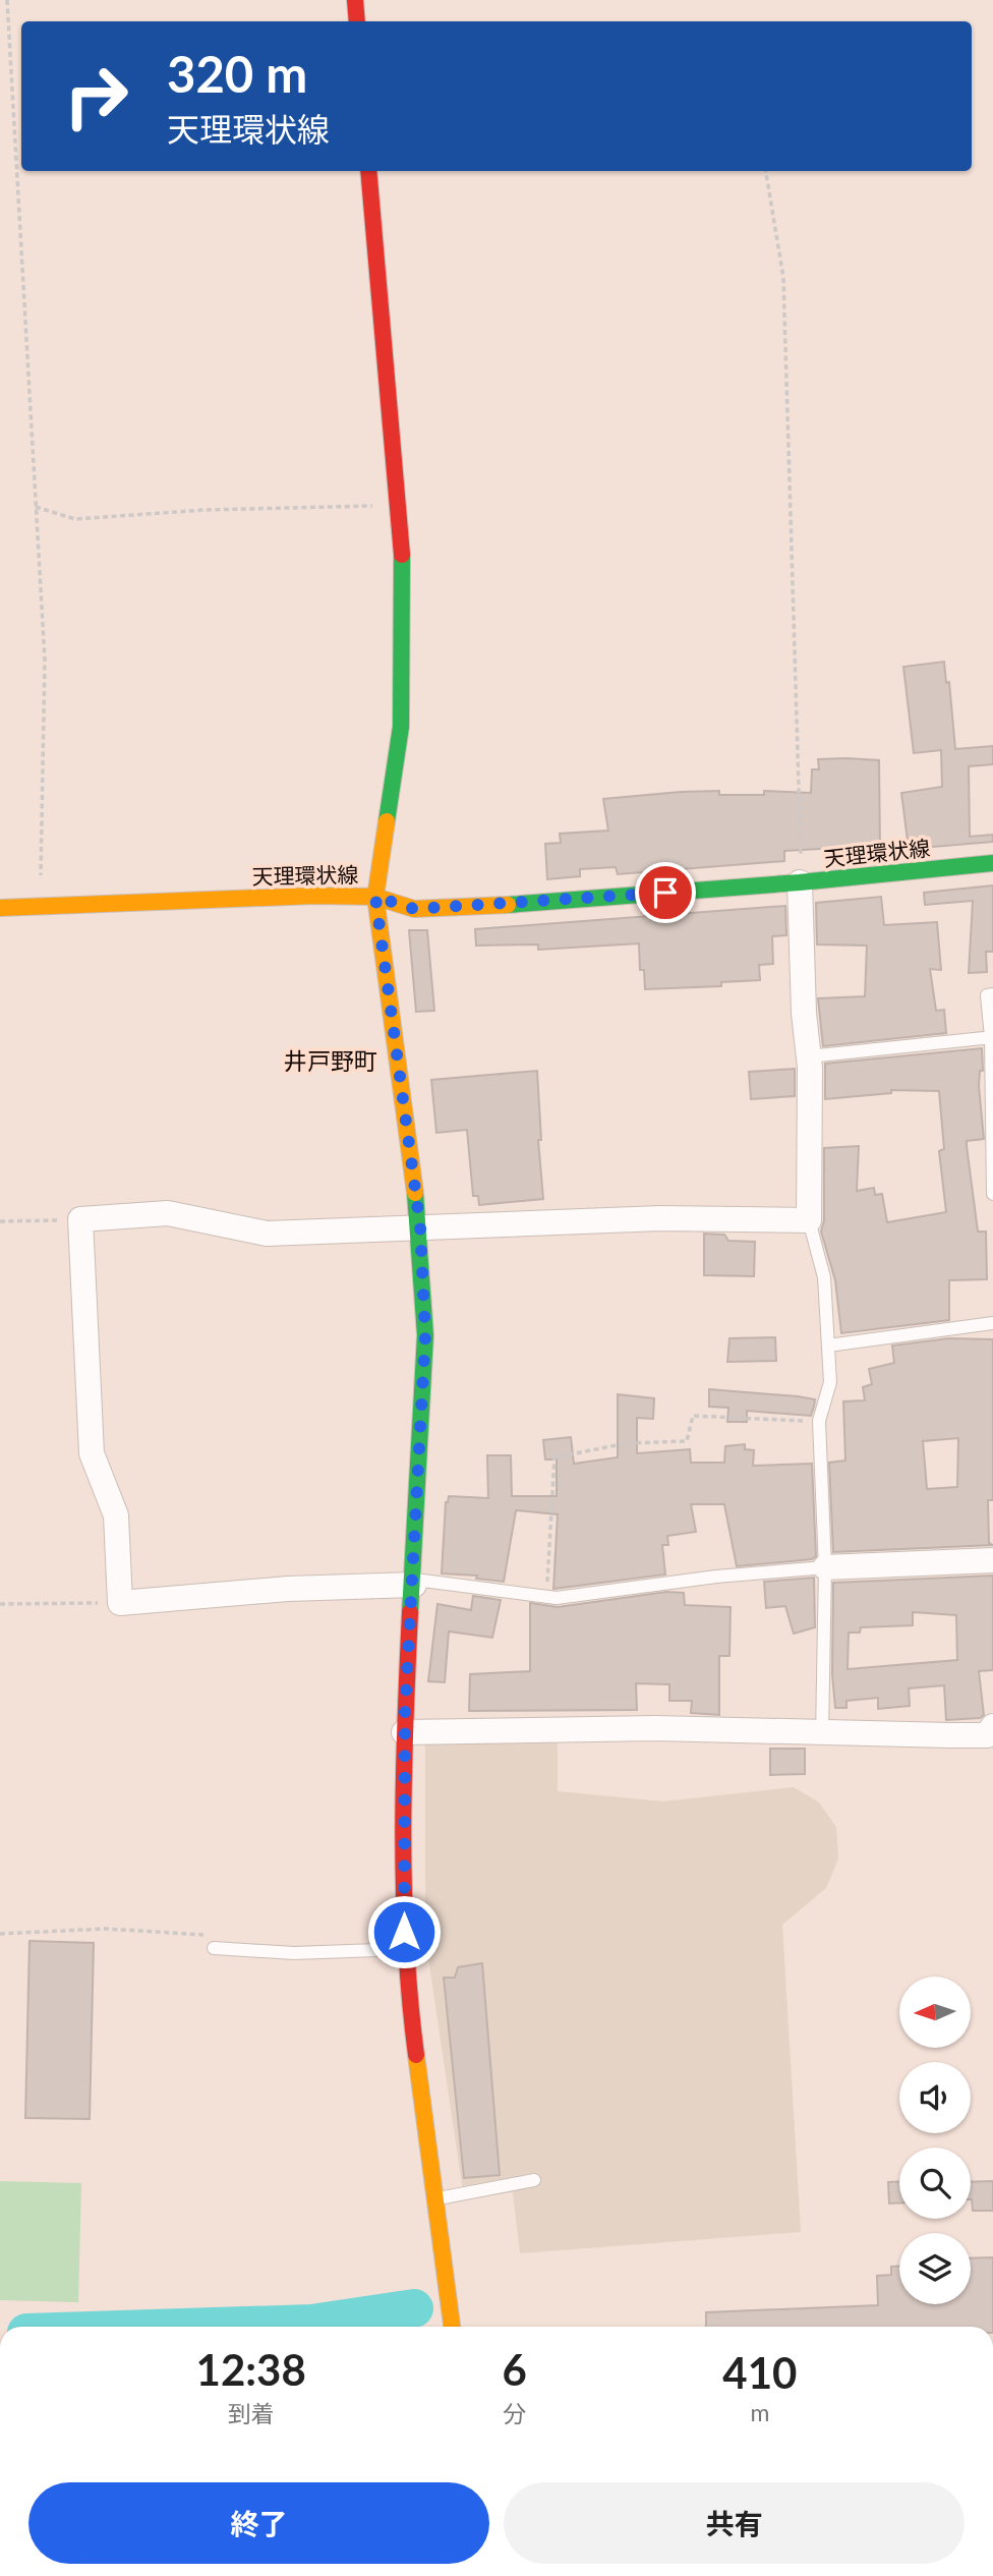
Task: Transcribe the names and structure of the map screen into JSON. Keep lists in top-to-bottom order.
{
  "streets": {
    "street": ["天理環状線"]
  },
  "districts": ["井戸野町"],
  "north": "left",
  "page": {
    "turn": ["320 m", "天理環状線"],
    "eta": [
      "12:38",
      "到着",
      "6",
      "分",
      "410",
      "m"
    ],
    "buttons": ["終了", "共有"]
  }
}
